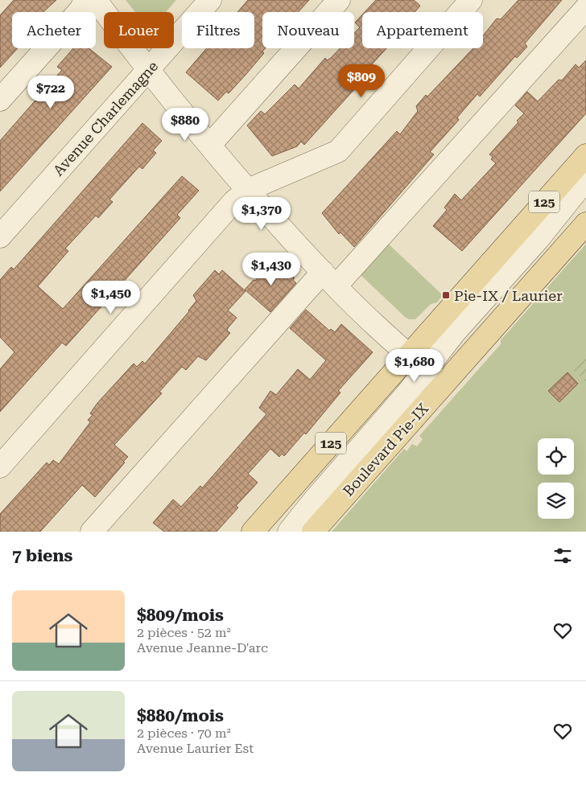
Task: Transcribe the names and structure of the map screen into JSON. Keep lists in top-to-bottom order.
{
  "streets": {
    "main road": ["125", "Boulevard Pie-IX"],
    "street": ["Avenue Charlemagne"]
  },
  "places": {
    "transit": ["Pie-IX / Laurier"]
  },
  "page": {
    "chip": [
      "Acheter",
      "Louer",
      "Filtres",
      "Nouveau",
      "Appartement"
    ],
    "price": [
      "$809",
      "$722",
      "$880",
      "$1,370",
      "$1,430",
      "$1,450",
      "$1,680"
    ],
    "heading": "7 biens",
    "list": [
      {
        "name": "$809/mois",
        "note": "2 pièces · 52 m² · Avenue Jeanne-D'arc"
      },
      {
        "name": "$880/mois",
        "note": "2 pièces · 70 m² · Avenue Laurier Est"
      }
    ]
  }
}
